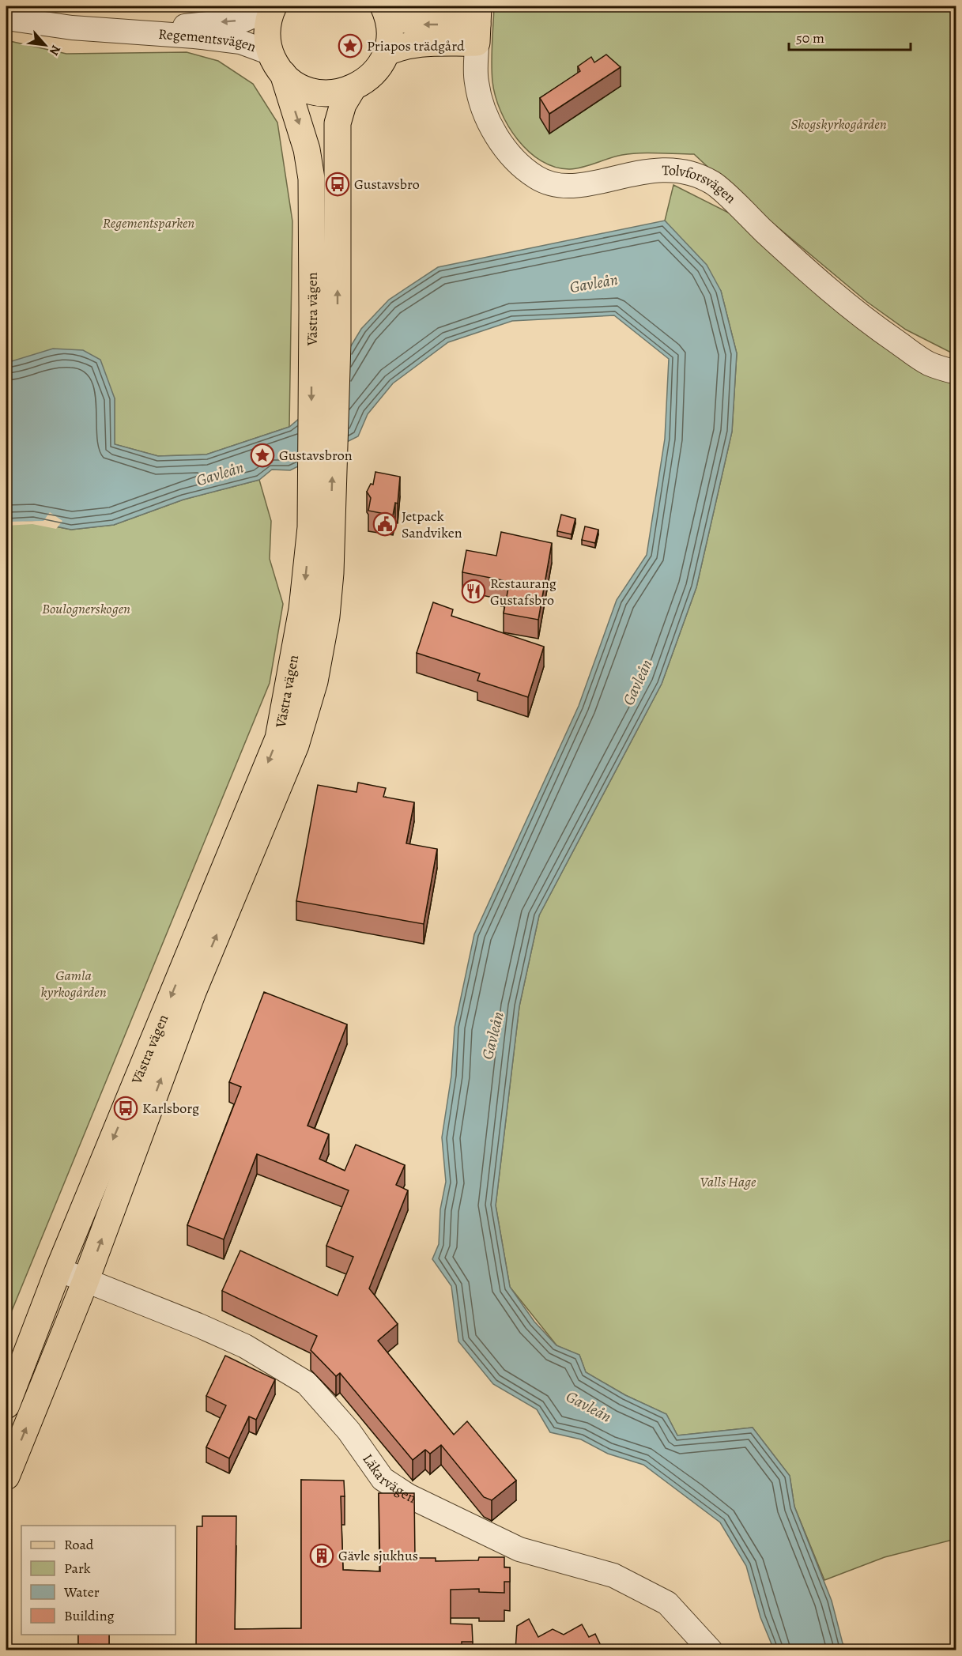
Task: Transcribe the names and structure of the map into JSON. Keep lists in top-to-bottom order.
{
  "streets": {
    "main road": ["Västra vägen"],
    "street": ["Regementsvägen", "Tolvforsvägen", "Läkarvägen"]
  },
  "crossings": [
    ["Regementsvägen", "Västra vägen"],
    ["Västra vägen", "Läkarvägen"]
  ],
  "water": ["Gavleån"],
  "parks": [
    "Skogskyrkogården",
    "Regementsparken",
    "Boulognerskogen",
    "Gamla kyrkogården",
    "Valls Hage"
  ],
  "places": {
    "place": ["Priapos trädgård", "Gustavsbron"],
    "bus stop": ["Gustavsbro", "Karlsborg"],
    "public building": ["Jetpack Sandviken"],
    "restaurant": ["Restaurang Gustafsbro"],
    "building": ["Gävle sjukhus"]
  },
  "legend": [
    "Road",
    "Park",
    "Water",
    "Building"
  ],
  "scale_bar": "50 m",
  "north": "bottom right"
}
